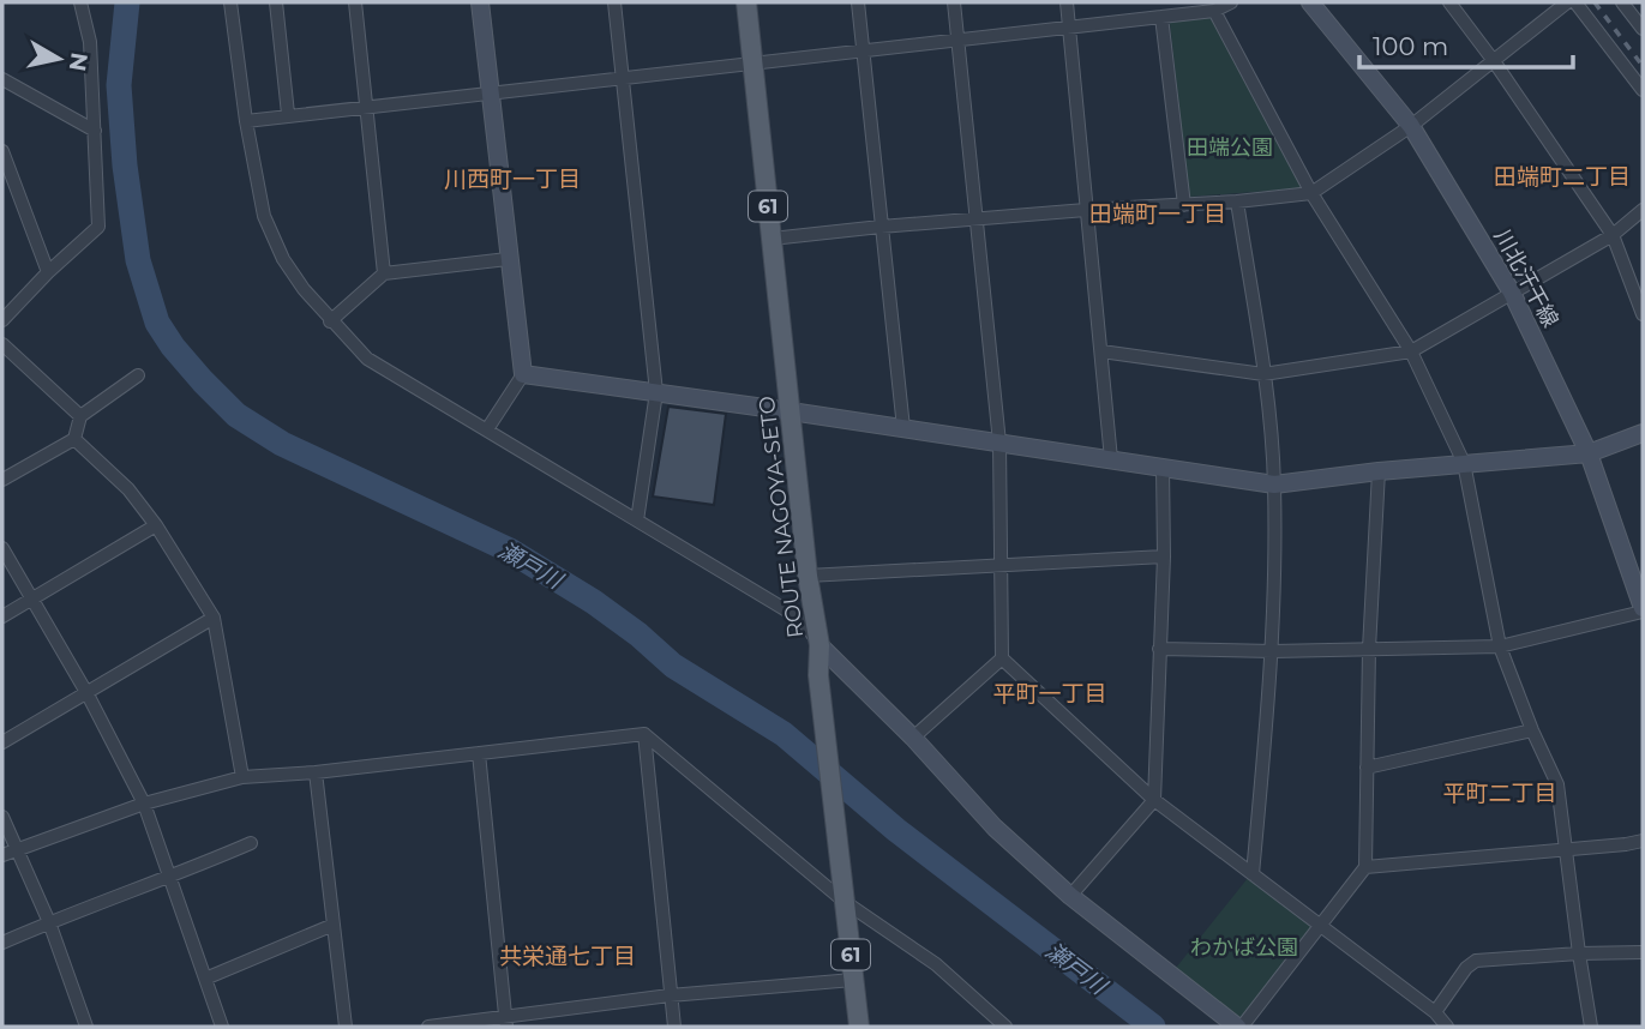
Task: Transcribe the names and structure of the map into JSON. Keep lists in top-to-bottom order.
{
  "streets": {
    "main road": ["61", "ROUTE NAGOYA-SETO"],
    "street": ["川北汗干線"]
  },
  "districts": [
    "田端町二丁目",
    "川西町一丁目",
    "田端町一丁目",
    "平町一丁目",
    "平町二丁目",
    "共栄通七丁目"
  ],
  "water": ["瀬戸川"],
  "parks": ["田端公園", "わかば公園"],
  "scale_bar": "100 m",
  "north": "right"
}
